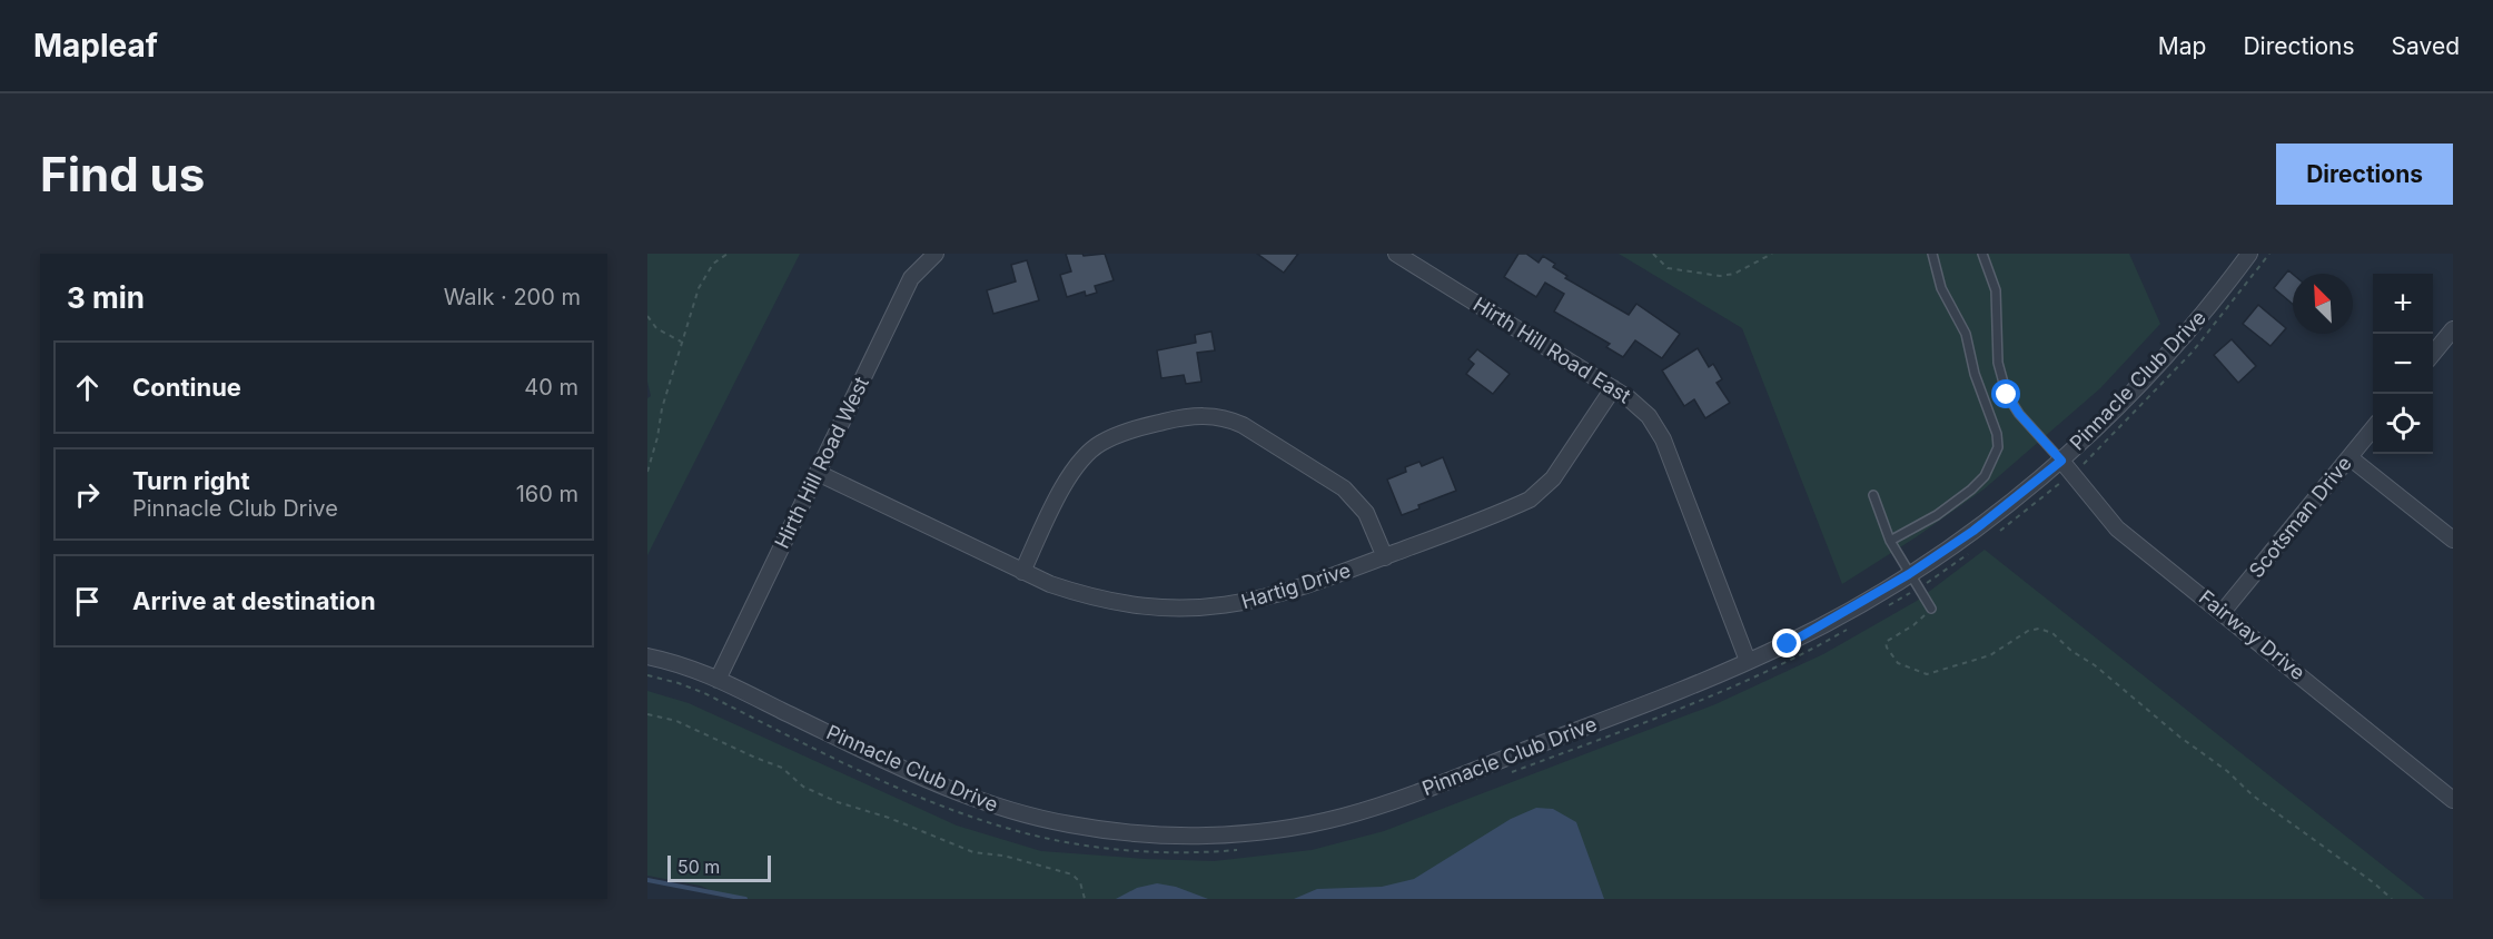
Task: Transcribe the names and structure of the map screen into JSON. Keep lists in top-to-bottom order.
{
  "streets": {
    "street": [
      "Hirth Hill Road East",
      "Pinnacle Club Drive",
      "Hirth Hill Road West",
      "Scotsman Drive",
      "Hartig Drive",
      "Fairway Drive"
    ]
  },
  "crossings": [
    ["Hirth Hill Road East", "Pinnacle Club Drive"],
    ["Hirth Hill Road East", "Hartig Drive"],
    ["Pinnacle Club Drive", "Hirth Hill Road West"],
    ["Pinnacle Club Drive", "Fairway Drive"],
    ["Hirth Hill Road West", "Hartig Drive"],
    ["Scotsman Drive", "Fairway Drive"]
  ],
  "scale_bar": "50 m",
  "north": "top left",
  "page": {
    "header": "Mapleaf",
    "nav": ["Map", "Directions", "Saved"],
    "buttons": "Directions",
    "title": "Find us",
    "heading": ["3 min", "Walk · 200 m"],
    "map_buttons": ["+", "−"],
    "list": [
      ["Continue", "40 m"],
      ["Turn right", "Pinnacle Club Drive", "160 m"],
      "Arrive at destination"
    ],
    "scale": "50 m"
  }
}
